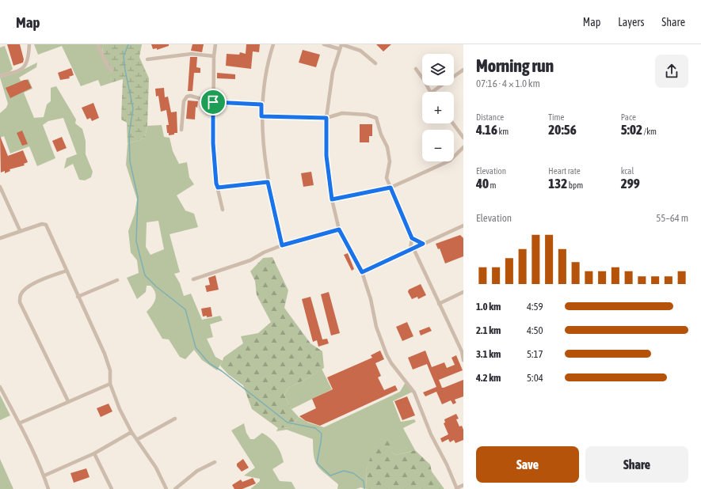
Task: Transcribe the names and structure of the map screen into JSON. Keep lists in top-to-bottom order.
{
  "page": {
    "header": "Map",
    "nav": ["Map", "Layers", "Share"],
    "heading": ["Morning run", "07:16 · 4 × 1.0 km"],
    "map_buttons": ["+", "−"],
    "stats": [
      ["Distance", "4.16 km"],
      ["Time", "20:56"],
      ["Pace", "5:02 /km"],
      ["Elevation", "40 m"],
      ["Heart rate", "132 bpm"],
      ["kcal", "299"]
    ],
    "chart": ["Elevation", "55–64 m"],
    "list": [
      {
        "name": "1.0 km",
        "note": "4:59"
      },
      {
        "name": "2.1 km",
        "note": "4:50"
      },
      {
        "name": "3.1 km",
        "note": "5:17"
      },
      {
        "name": "4.2 km",
        "note": "5:04"
      }
    ],
    "buttons": ["Save", "Share"]
  }
}
